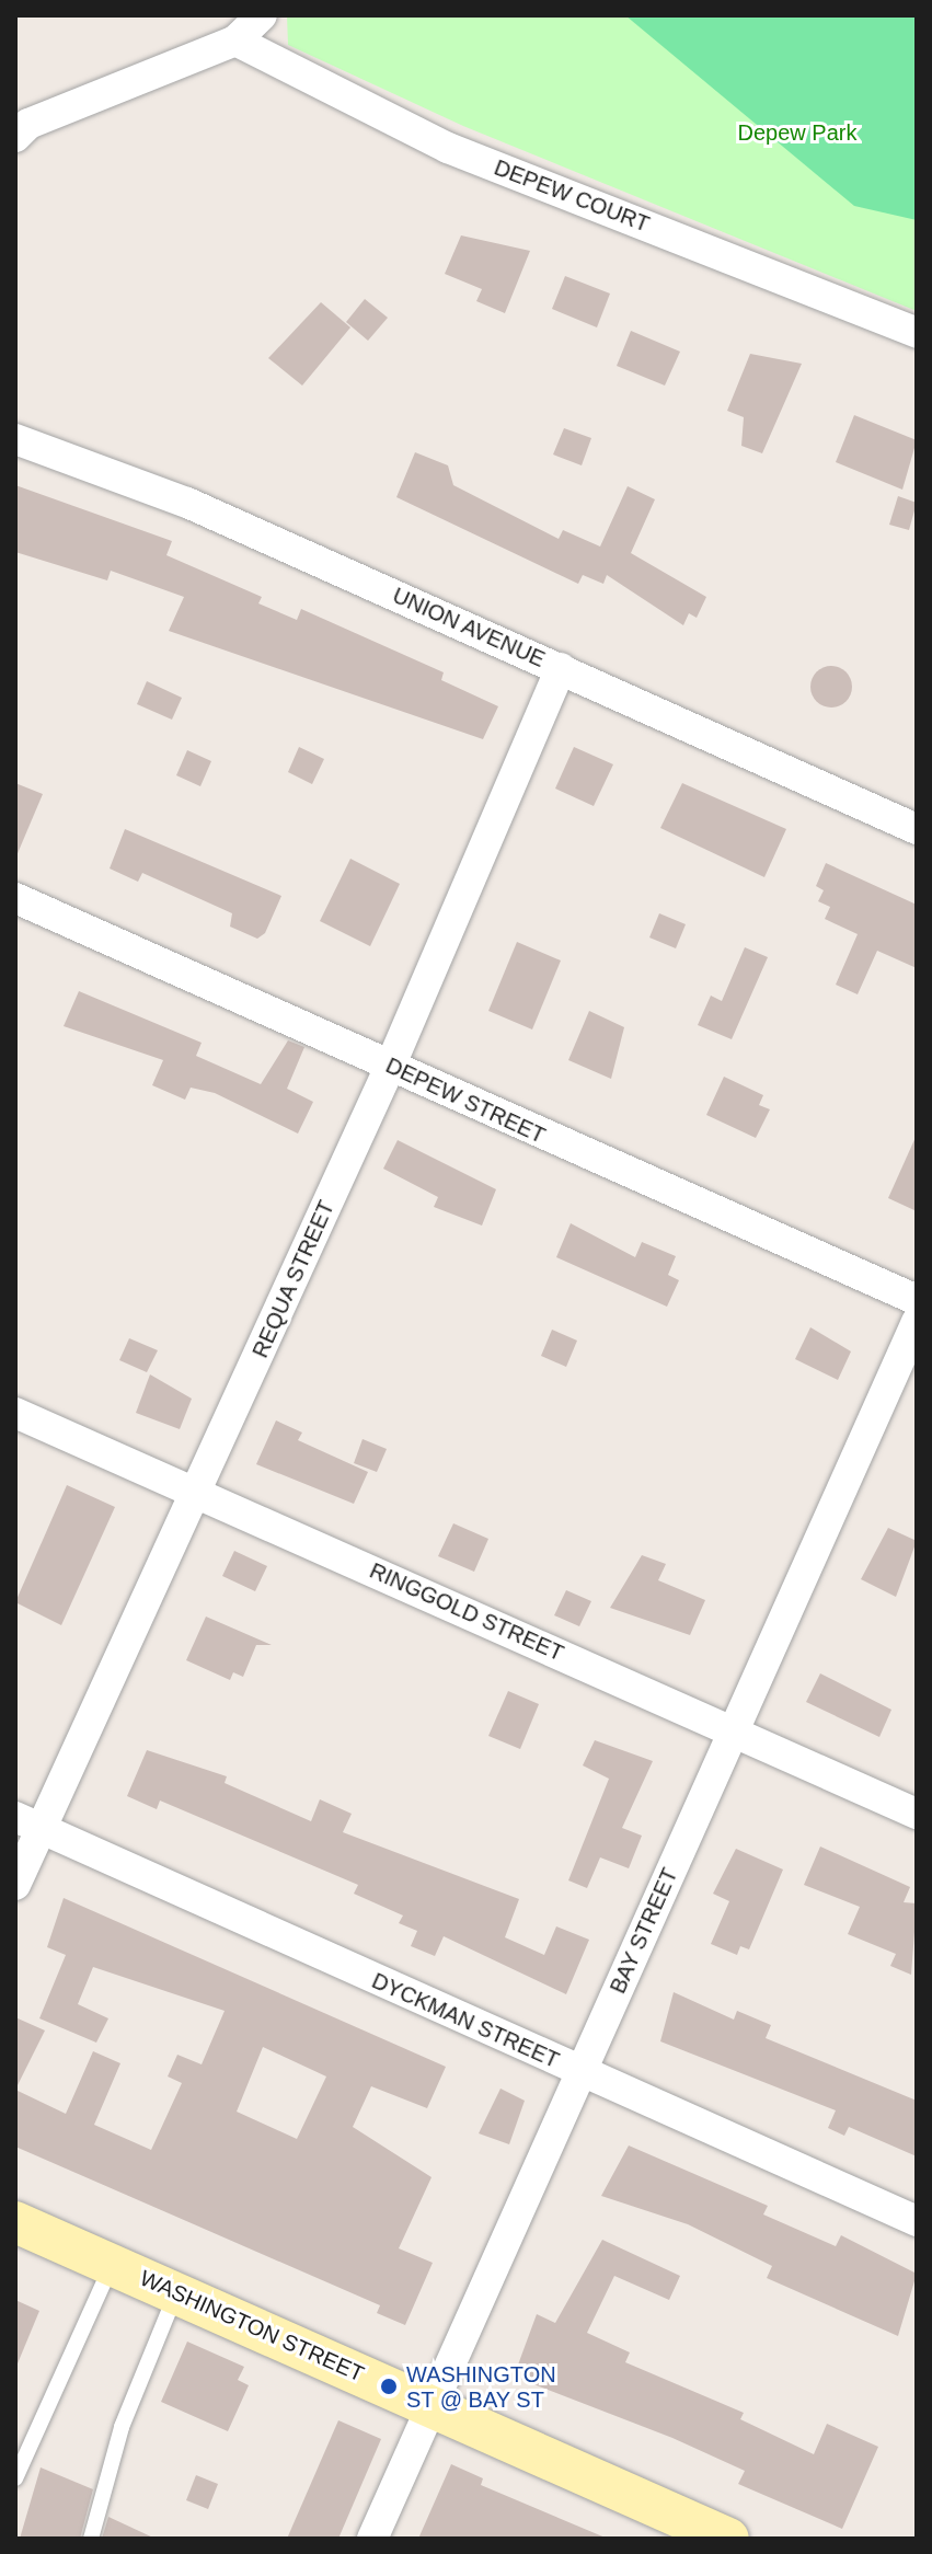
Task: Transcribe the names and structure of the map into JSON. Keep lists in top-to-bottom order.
{
  "streets": {
    "street": [
      "DEPEW COURT",
      "UNION AVENUE",
      "DEPEW STREET",
      "REQUA STREET",
      "RINGGOLD STREET",
      "BAY STREET",
      "DYCKMAN STREET",
      "WASHINGTON STREET"
    ]
  },
  "crossings": [
    ["UNION AVENUE", "REQUA STREET"],
    ["DEPEW STREET", "REQUA STREET"],
    ["REQUA STREET", "RINGGOLD STREET"],
    ["REQUA STREET", "DYCKMAN STREET"],
    ["RINGGOLD STREET", "BAY STREET"],
    ["BAY STREET", "DYCKMAN STREET"],
    ["BAY STREET", "WASHINGTON STREET"]
  ],
  "parks": ["Depew Park"],
  "places": ["WASHINGTON ST @ BAY ST"]
}
